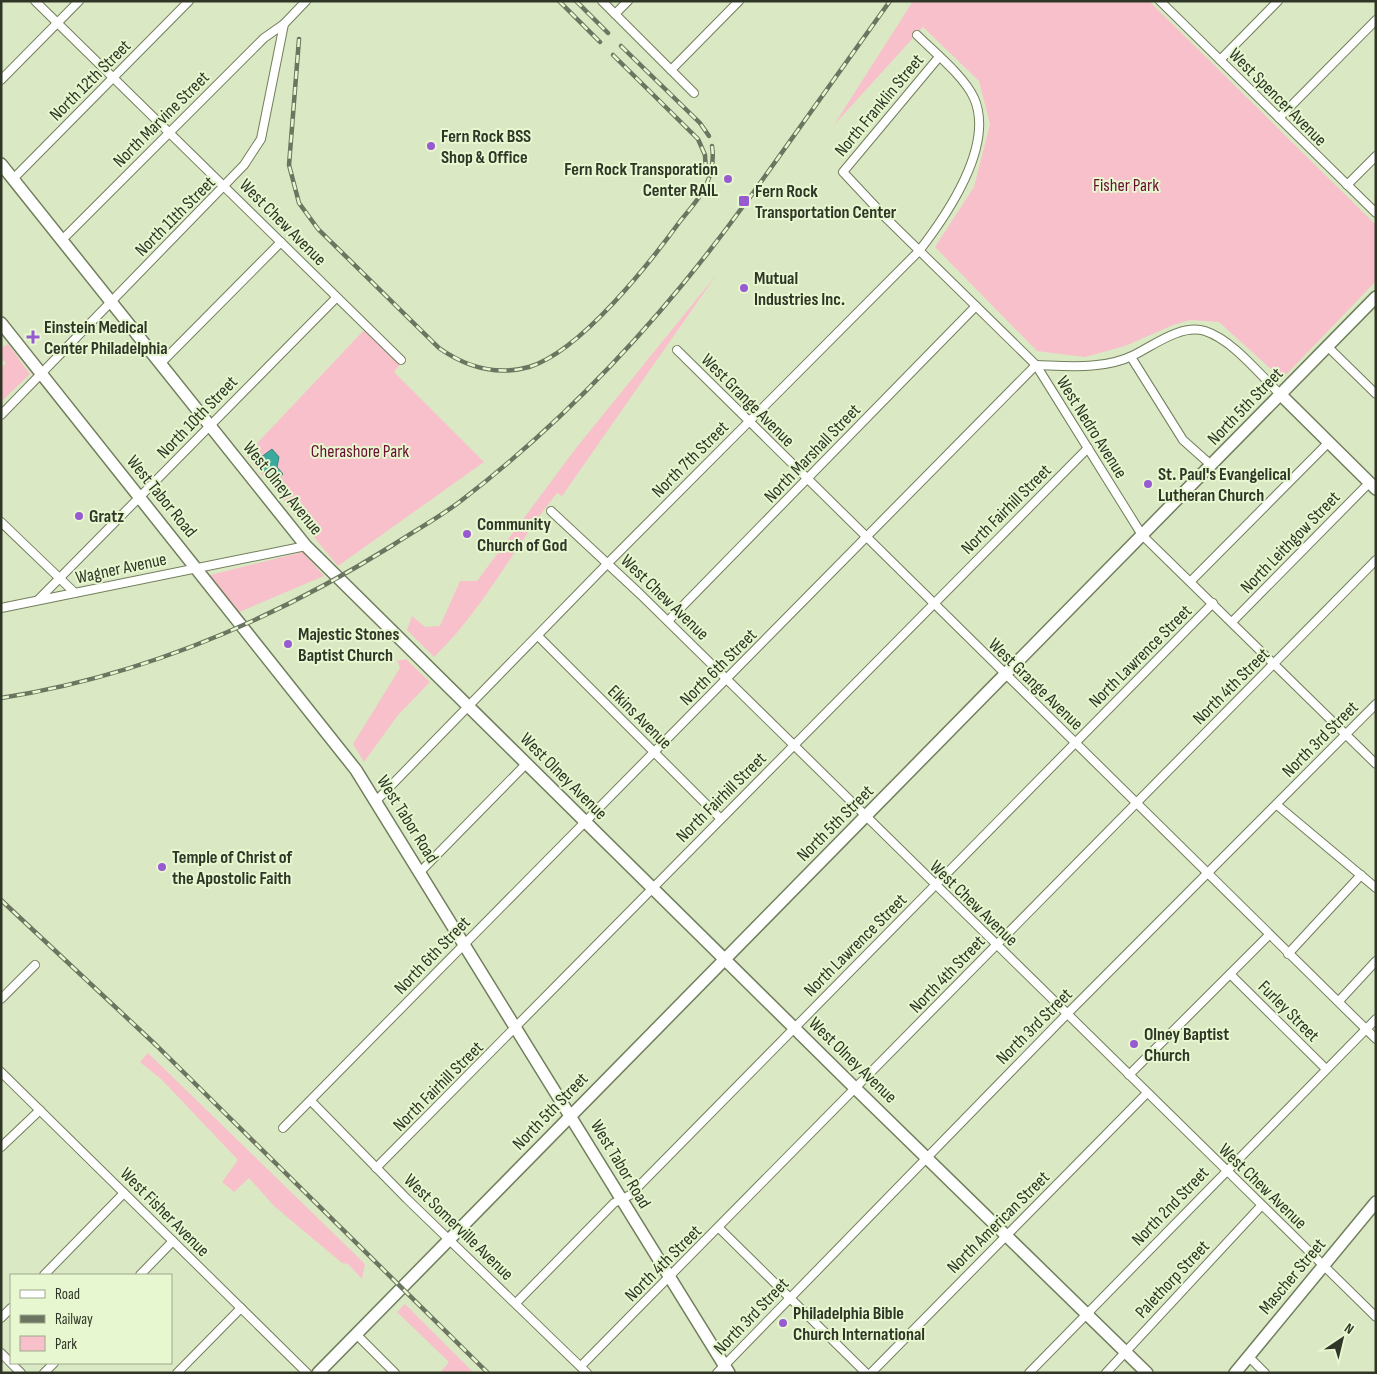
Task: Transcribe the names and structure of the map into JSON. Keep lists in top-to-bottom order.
{
  "streets": {
    "street": [
      "North 12th Street",
      "West Spencer Avenue",
      "North Franklin Street",
      "North Marvine Street",
      "North 11th Street",
      "West Chew Avenue",
      "West Grange Avenue",
      "North 5th Street",
      "North 10th Street",
      "West Nedro Avenue",
      "North Marshall Street",
      "North 7th Street",
      "West Olney Avenue",
      "West Tabor Road",
      "North Fairhill Street",
      "North Leithgow Street",
      "Wagner Avenue",
      "North Lawrence Street",
      "North 6th Street",
      "North 4th Street",
      "Elkins Avenue",
      "North 3rd Street",
      "Furley Street",
      "North 2nd Street",
      "West Fisher Avenue",
      "North American Street",
      "West Somerville Avenue",
      "Mascher Street",
      "Palethorp Street"
    ]
  },
  "crossings": [
    ["North 12th Street", "West Chew Avenue"],
    ["North 12th Street", "West Olney Avenue"],
    ["North Franklin Street", "West Nedro Avenue"],
    ["North Franklin Street", "North 7th Street"],
    ["North Marvine Street", "North 11th Street"],
    ["North Marvine Street", "West Chew Avenue"],
    ["North Marvine Street", "West Olney Avenue"],
    ["North 11th Street", "West Chew Avenue"],
    ["North 11th Street", "West Olney Avenue"],
    ["North 11th Street", "West Tabor Road"],
    ["West Chew Avenue", "North 5th Street"],
    ["West Chew Avenue", "North 10th Street"],
    ["West Chew Avenue", "North Marshall Street"],
    ["West Chew Avenue", "North 7th Street"],
    ["West Chew Avenue", "North Fairhill Street"],
    ["West Chew Avenue", "North Lawrence Street"],
    ["West Chew Avenue", "North 6th Street"],
    ["West Chew Avenue", "North 4th Street"],
    ["West Chew Avenue", "North 3rd Street"],
    ["West Chew Avenue", "North 2nd Street"],
    ["West Chew Avenue", "North American Street"],
    ["West Chew Avenue", "Mascher Street"],
    ["West Chew Avenue", "Palethorp Street"],
    ["West Grange Avenue", "North 5th Street"],
    ["West Grange Avenue", "North Marshall Street"],
    ["West Grange Avenue", "North 7th Street"],
    ["West Grange Avenue", "North Fairhill Street"],
    ["West Grange Avenue", "North Lawrence Street"],
    ["West Grange Avenue", "North 6th Street"],
    ["West Grange Avenue", "North 4th Street"],
    ["West Grange Avenue", "North 3rd Street"],
    ["West Grange Avenue", "North 2nd Street"],
    ["North 5th Street", "West Nedro Avenue"],
    ["North 5th Street", "West Olney Avenue"],
    ["North 5th Street", "West Tabor Road"],
    ["North 5th Street", "West Somerville Avenue"],
    ["North 10th Street", "West Olney Avenue"],
    ["North 10th Street", "West Tabor Road"],
    ["North 10th Street", "Wagner Avenue"],
    ["West Nedro Avenue", "North Marshall Street"],
    ["West Nedro Avenue", "North 7th Street"],
    ["West Nedro Avenue", "North Fairhill Street"],
    ["West Nedro Avenue", "North Leithgow Street"],
    ["West Nedro Avenue", "North Lawrence Street"],
    ["West Nedro Avenue", "North 6th Street"],
    ["West Nedro Avenue", "North 4th Street"],
    ["West Nedro Avenue", "North 3rd Street"],
    ["North 7th Street", "West Olney Avenue"],
    ["North 7th Street", "West Tabor Road"],
    ["North 7th Street", "Elkins Avenue"],
    ["West Olney Avenue", "North Fairhill Street"],
    ["West Olney Avenue", "Wagner Avenue"],
    ["West Olney Avenue", "North Lawrence Street"],
    ["West Olney Avenue", "North 6th Street"],
    ["West Olney Avenue", "North 4th Street"],
    ["West Olney Avenue", "North 3rd Street"],
    ["West Olney Avenue", "North 2nd Street"],
    ["West Olney Avenue", "North American Street"],
    ["West Olney Avenue", "Palethorp Street"],
    ["West Tabor Road", "North Fairhill Street"],
    ["West Tabor Road", "Wagner Avenue"],
    ["West Tabor Road", "North Lawrence Street"],
    ["West Tabor Road", "North 6th Street"],
    ["West Tabor Road", "North 4th Street"],
    ["West Tabor Road", "North 3rd Street"],
    ["North Fairhill Street", "Elkins Avenue"],
    ["North Fairhill Street", "West Somerville Avenue"],
    ["North Lawrence Street", "West Somerville Avenue"],
    ["North 6th Street", "Elkins Avenue"],
    ["North 6th Street", "West Somerville Avenue"],
    ["North 4th Street", "West Somerville Avenue"],
    ["Furley Street", "North 2nd Street"]
  ],
  "parks": ["Fisher Park", "Cherashore Park"],
  "places": {
    "other": [
      "Fern Rock BSS Shop & Office",
      "Fern Rock Transporation Center RAIL",
      "Mutual Industries Inc.",
      "St. Paul's Evangelical Lutheran Church",
      "Gratz",
      "Community Church of God",
      "Majestic Stones Baptist Church",
      "Temple of Christ of the Apostolic Faith",
      "Olney Baptist Church",
      "Philadelphia Bible Church International"
    ],
    "transit": ["Fern Rock Transportation Center"],
    "health": ["Einstein Medical Center Philadelphia"]
  },
  "legend": ["Road", "Railway", "Park"],
  "north": "top right"
}
